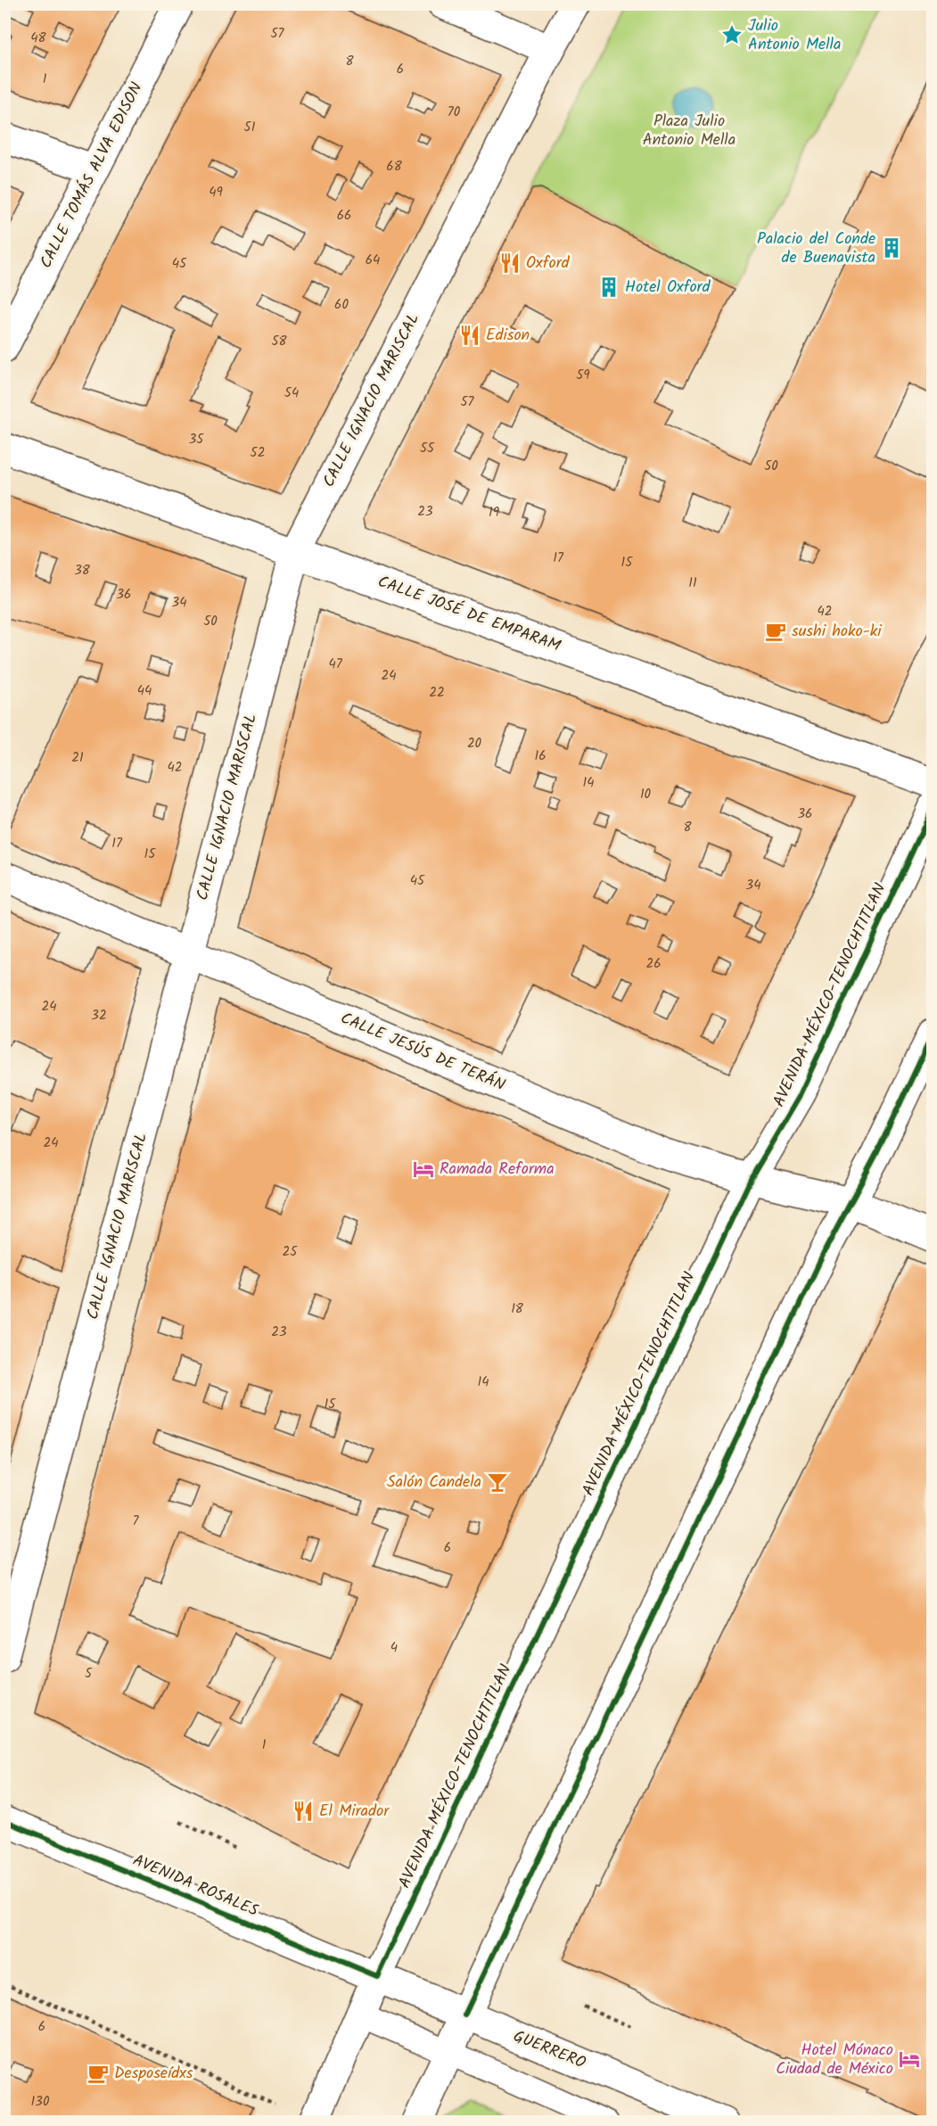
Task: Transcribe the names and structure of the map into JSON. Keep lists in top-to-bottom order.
{
  "streets": {
    "street": [
      "CALLE TOMÁS ALVA EDISON",
      "CALLE IGNACIO MARISCAL",
      "CALLE JOSÉ DE EMPARAM",
      "AVENIDA MÉXICO-TENOCHTITLAN",
      "CALLE JESÚS DE TERÁN",
      "AVENIDA ROSALES",
      "GUERRERO"
    ]
  },
  "crossings": [
    ["CALLE IGNACIO MARISCAL", "CALLE JOSÉ DE EMPARAM"],
    ["CALLE IGNACIO MARISCAL", "CALLE JESÚS DE TERÁN"],
    ["AVENIDA MÉXICO-TENOCHTITLAN", "CALLE JESÚS DE TERÁN"],
    ["AVENIDA MÉXICO-TENOCHTITLAN", "AVENIDA ROSALES"],
    ["AVENIDA MÉXICO-TENOCHTITLAN", "GUERRERO"],
    ["AVENIDA ROSALES", "GUERRERO"]
  ],
  "parks": ["Plaza Julio Antonio Mella"],
  "places": {
    "place": ["Julio Antonio Mella"],
    "building": ["Palacio del Conde de Buenavista", "Hotel Oxford"],
    "restaurant": ["Oxford", "Edison", "El Mirador"],
    "cafe": ["sushi hoko-ki", "Desposeídxs"],
    "hotel": ["Ramada Reforma", "Hotel Mónaco Ciudad de México"],
    "bar": ["Salón Candela"]
  },
  "house_numbers": [
    "57",
    "48",
    "8",
    "6",
    "1",
    "70",
    "51",
    "68",
    "49",
    "66",
    "64",
    "45",
    "60",
    "58",
    "59",
    "54",
    "57",
    "35",
    "55",
    "52",
    "50",
    "23",
    "19",
    "17",
    "15",
    "38",
    "11",
    "36",
    "34",
    "42",
    "50",
    "47",
    "24",
    "44",
    "22",
    "20",
    "16",
    "21",
    "42",
    "14",
    "10",
    "36",
    "8",
    "17",
    "15",
    "45",
    "34",
    "26",
    "24",
    "32",
    "24",
    "25",
    "18",
    "23",
    "14",
    "15",
    "7",
    "6",
    "4",
    "5",
    "1",
    "6",
    "130"
  ]
}
